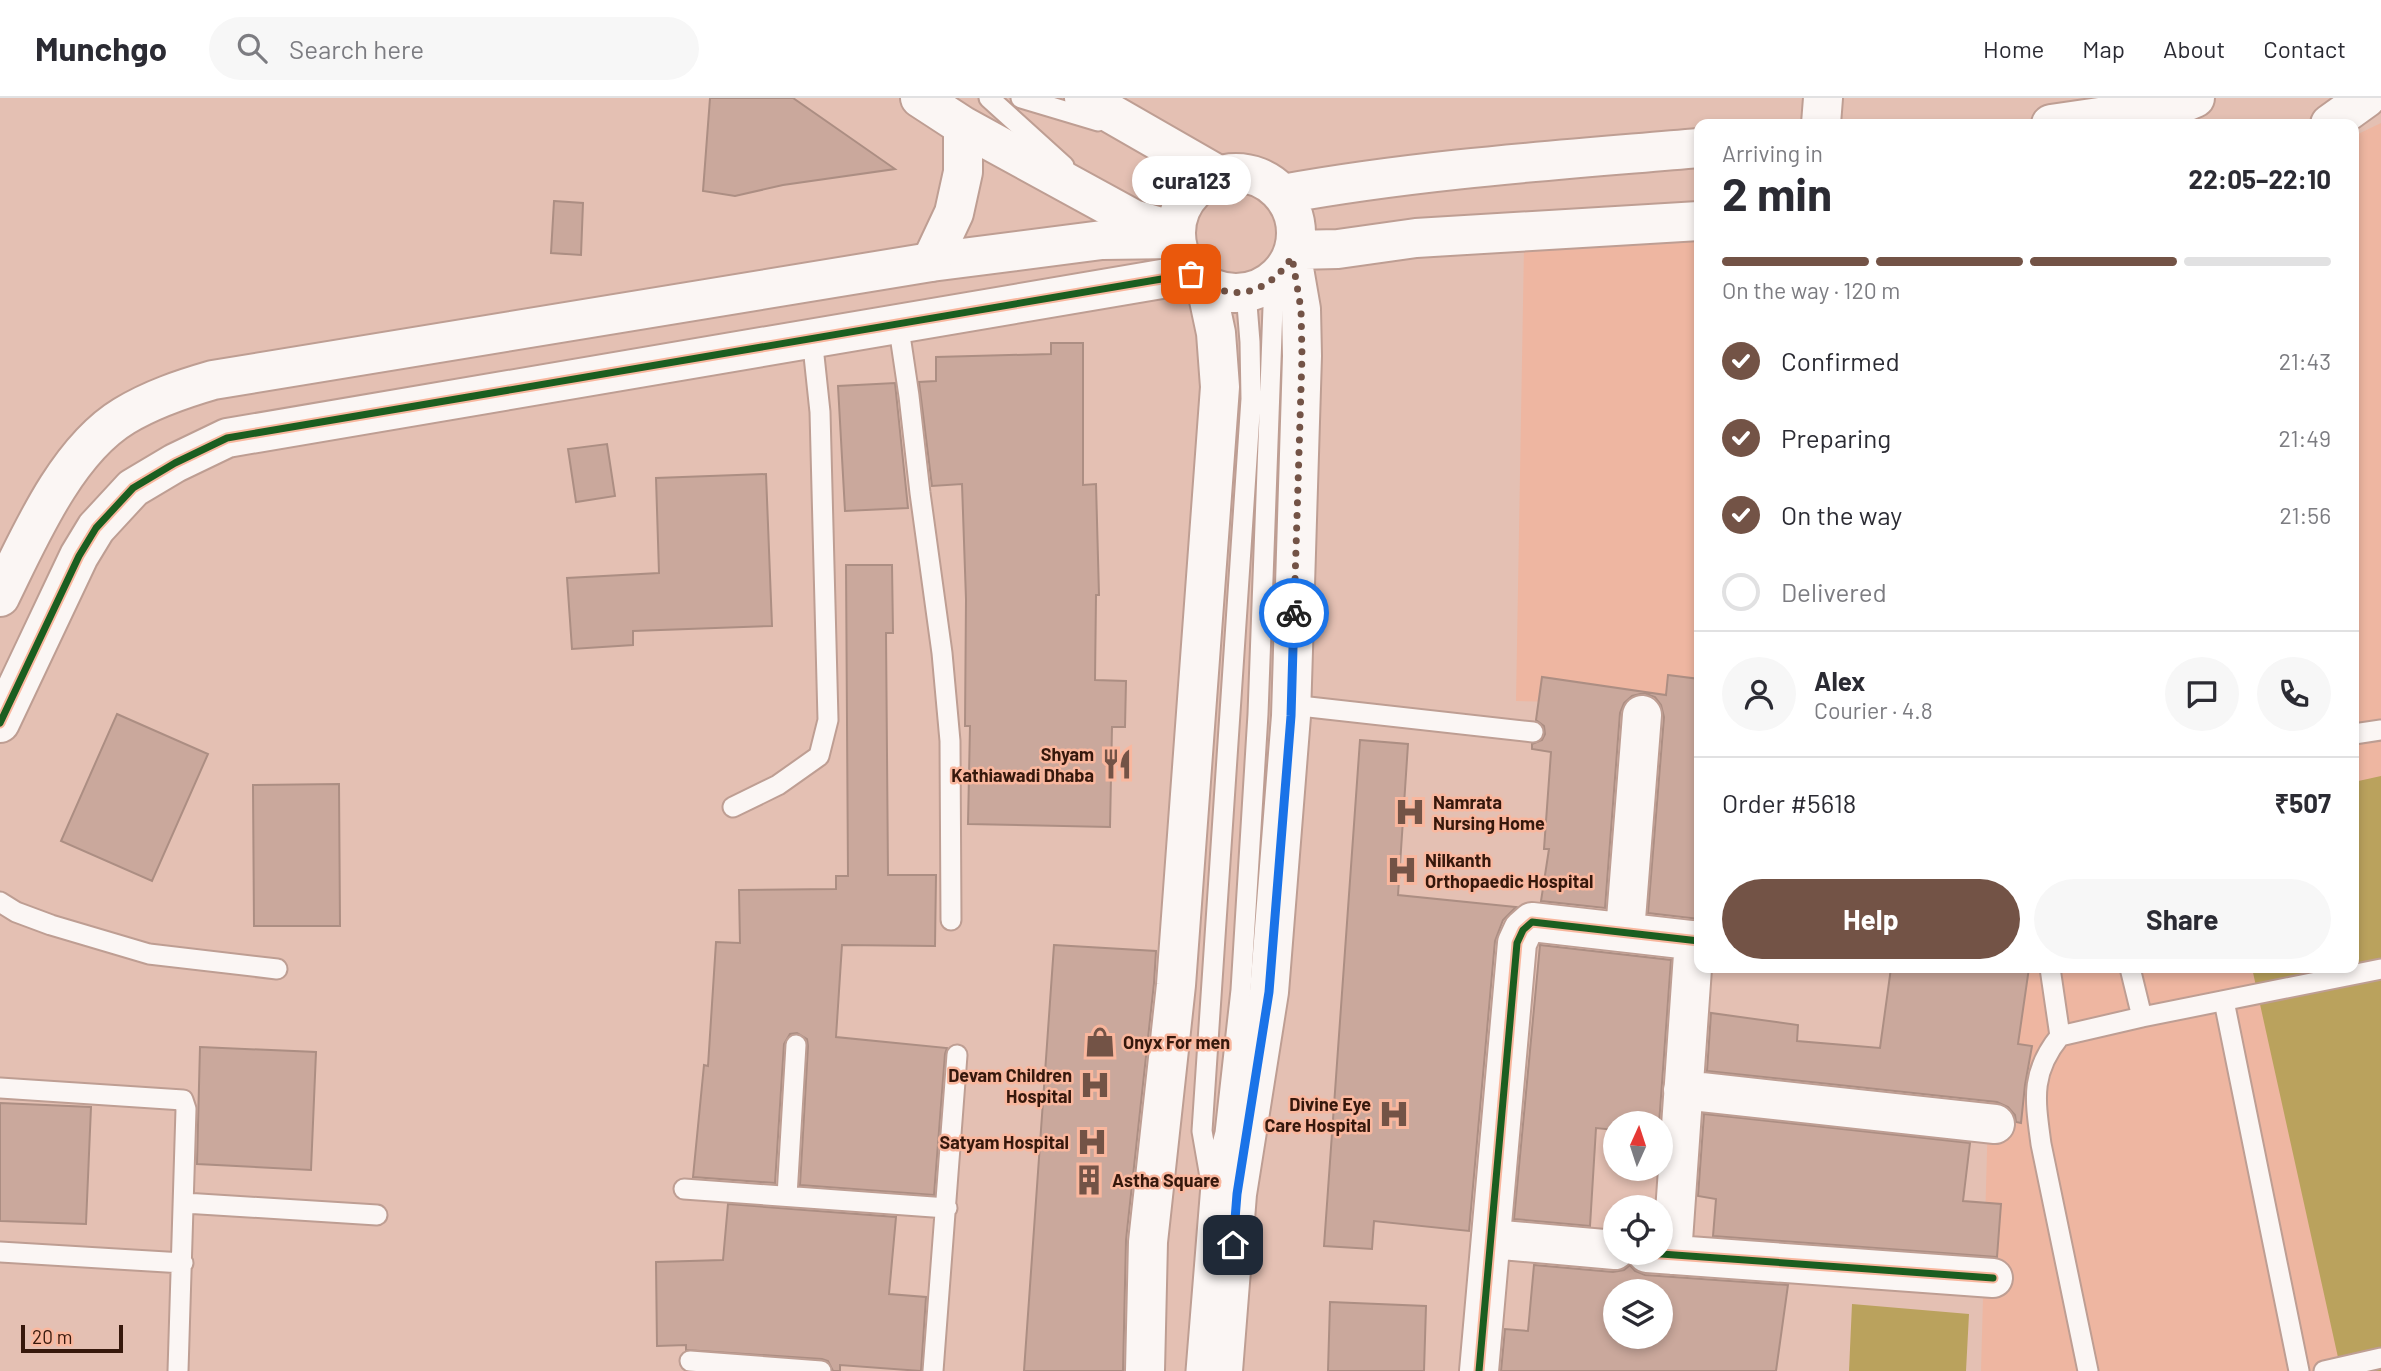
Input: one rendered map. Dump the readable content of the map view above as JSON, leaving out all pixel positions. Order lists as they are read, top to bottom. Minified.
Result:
{"places":{"other":["cura123"],"restaurant":["Shyam Kathiawadi Dhaba"],"hospital":["Namrata Nursing Home","Nilkanth Orthopaedic Hospital","Devam Children Hospital","Divine Eye Care Hospital","Satyam Hospital"],"shop":["Onyx For men"],"building":["Astha Square"]},"scale_bar":"20 m","north":"top","page":{"header":"Munchgo","search":"Search here","nav":["Home","Map","About","Contact"],"heading":["2 min","Arriving in","22:05–22:10"],"panel":["Alex","Courier · 4.8","Order #5618","₹507"],"bubble":"cura123","bar":"On the way · 120 m","list":[["Confirmed","21:43"],["Preparing","21:49"],["On the way","21:56"],"Delivered"],"buttons":["Help","Share"],"scale":"20 m"}}
